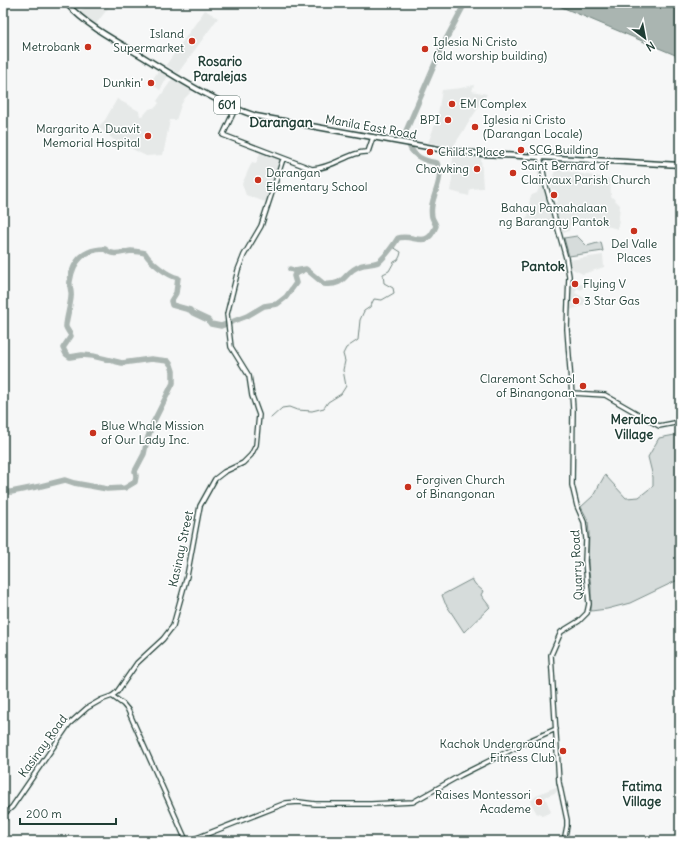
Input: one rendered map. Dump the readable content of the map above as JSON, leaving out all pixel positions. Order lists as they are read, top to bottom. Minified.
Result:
{"streets":{"main road":["601","Manila East Road"],"street":["Kasinay Street","Quarry Road","Kasinay Road"]},"crossings":[["Manila East Road","Quarry Road"],["Kasinay Street","Kasinay Road"]],"districts":["Rosario Paralejas","Darangan","Pantok","Meralco Village","Fatima Village"],"places":["Island Supermarket","Metrobank","Iglesia Ni Cristo (old worship building)","Dunkin'","EM Complex","BPI","Iglesia ni Cristo (Darangan Locale)","Margarito A. Duavit Memorial Hospital","SCG Building","Child's Place","Chowking","Saint Bernard of Clairvaux Parish Church","Darangan Elementary School","Bahay Pamahalaan ng Barangay Pantok","Del Valle Places","Flying V","3 Star Gas","Claremont School of Binangonan","Blue Whale Mission of Our Lady Inc.","Forgiven Church of Binangonan","Kachok Underground Fitness Club","Raises Montessori Academe"],"scale_bar":"200 m","north":"bottom right"}
